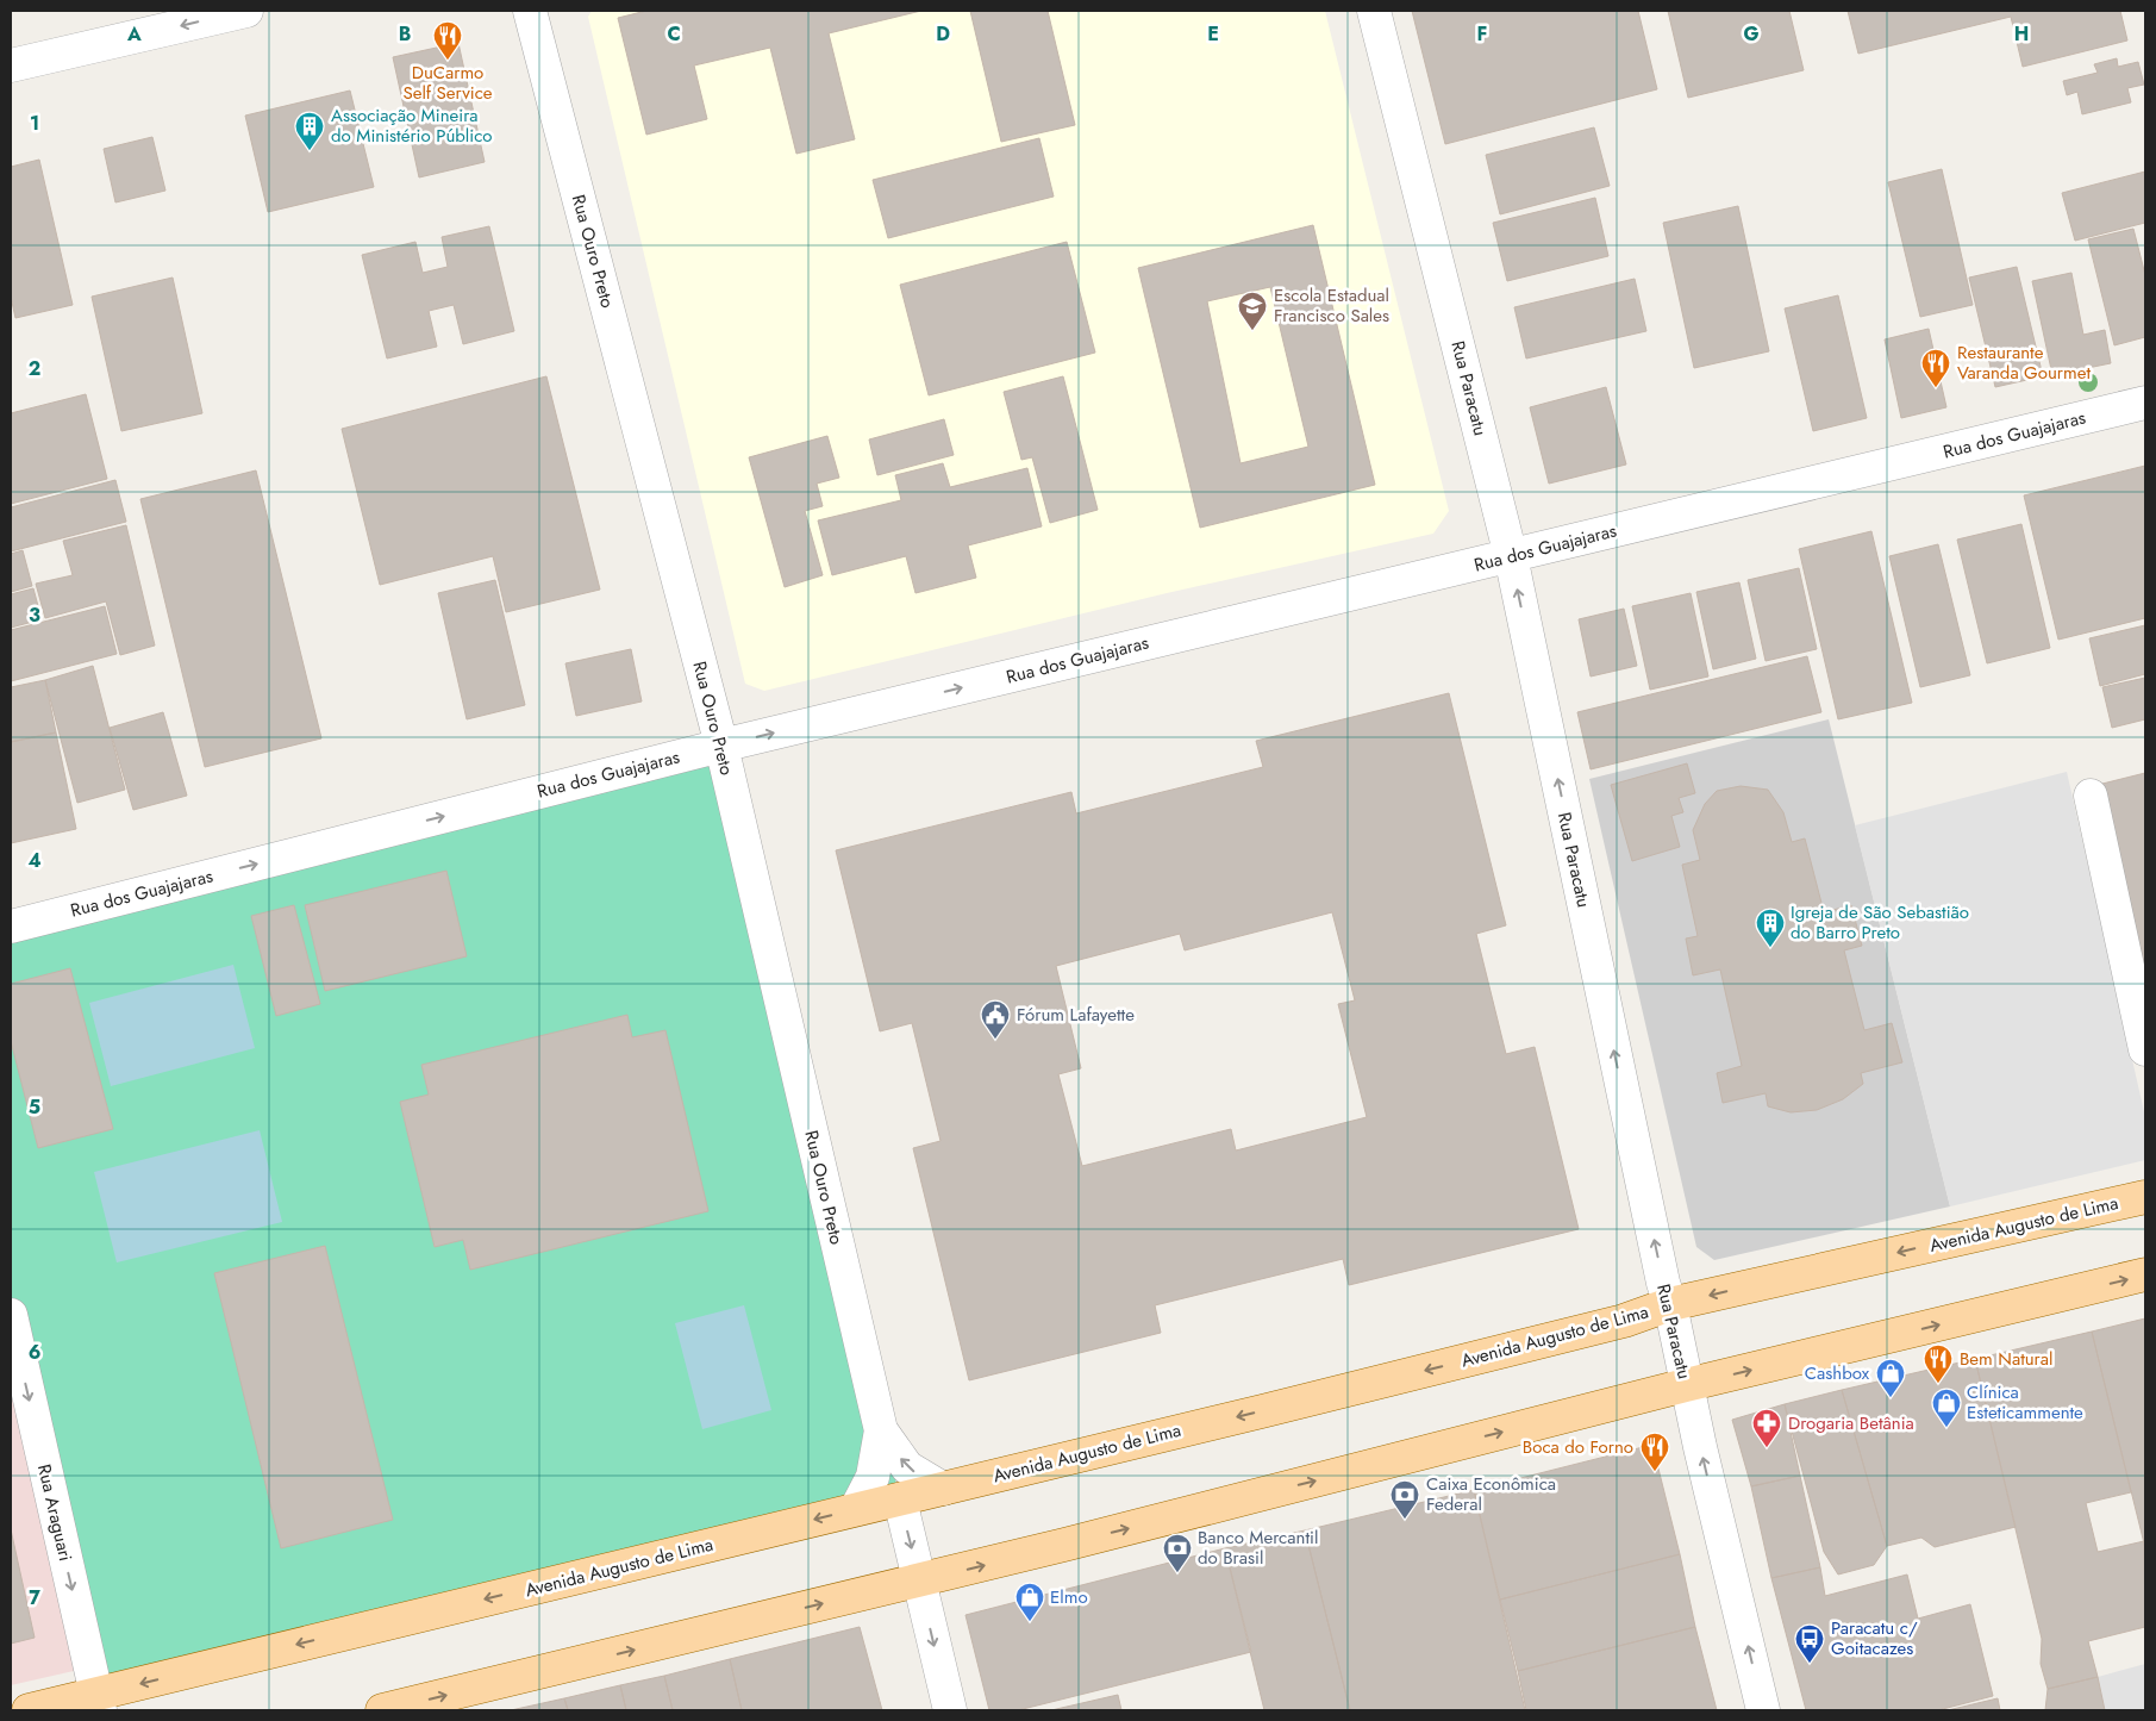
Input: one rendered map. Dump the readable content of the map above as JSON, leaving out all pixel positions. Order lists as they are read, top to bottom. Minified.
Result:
{"streets":{"main road":["Avenida Augusto de Lima"],"street":["Rua Ouro Preto","Rua Paracatu","Rua dos Guajajaras","Rua Araguari"]},"crossings":[["Rua Ouro Preto","Rua dos Guajajaras"],["Rua Ouro Preto","Avenida Augusto de Lima"],["Rua Paracatu","Rua dos Guajajaras"],["Rua Paracatu","Avenida Augusto de Lima"],["Avenida Augusto de Lima","Rua Araguari"]],"one_way":["Rua Paracatu","Rua dos Guajajaras","Rua Araguari"],"places":{"restaurant":["DuCarmo Self Service","Restaurante Varanda Gourmet","Bem Natural","Boca do Forno"],"building":["Associação Mineira do Ministério Público","Igreja de São Sebastião do Barro Preto"],"school or university":["Escola Estadual Francisco Sales"],"public building":["Fórum Lafayette"],"shop":["Cashbox","Clínica Esteticammente","Elmo"],"pharmacy":["Drogaria Betânia"],"bank":["Caixa Econômica Federal","Banco Mercantil do Brasil"],"bus stop":["Paracatu c/ Goitacazes"]},"grid":{"columns":["A","B","C","D","E","F","G","H"],"rows":["1","2","3","4","5","6","7"]}}
